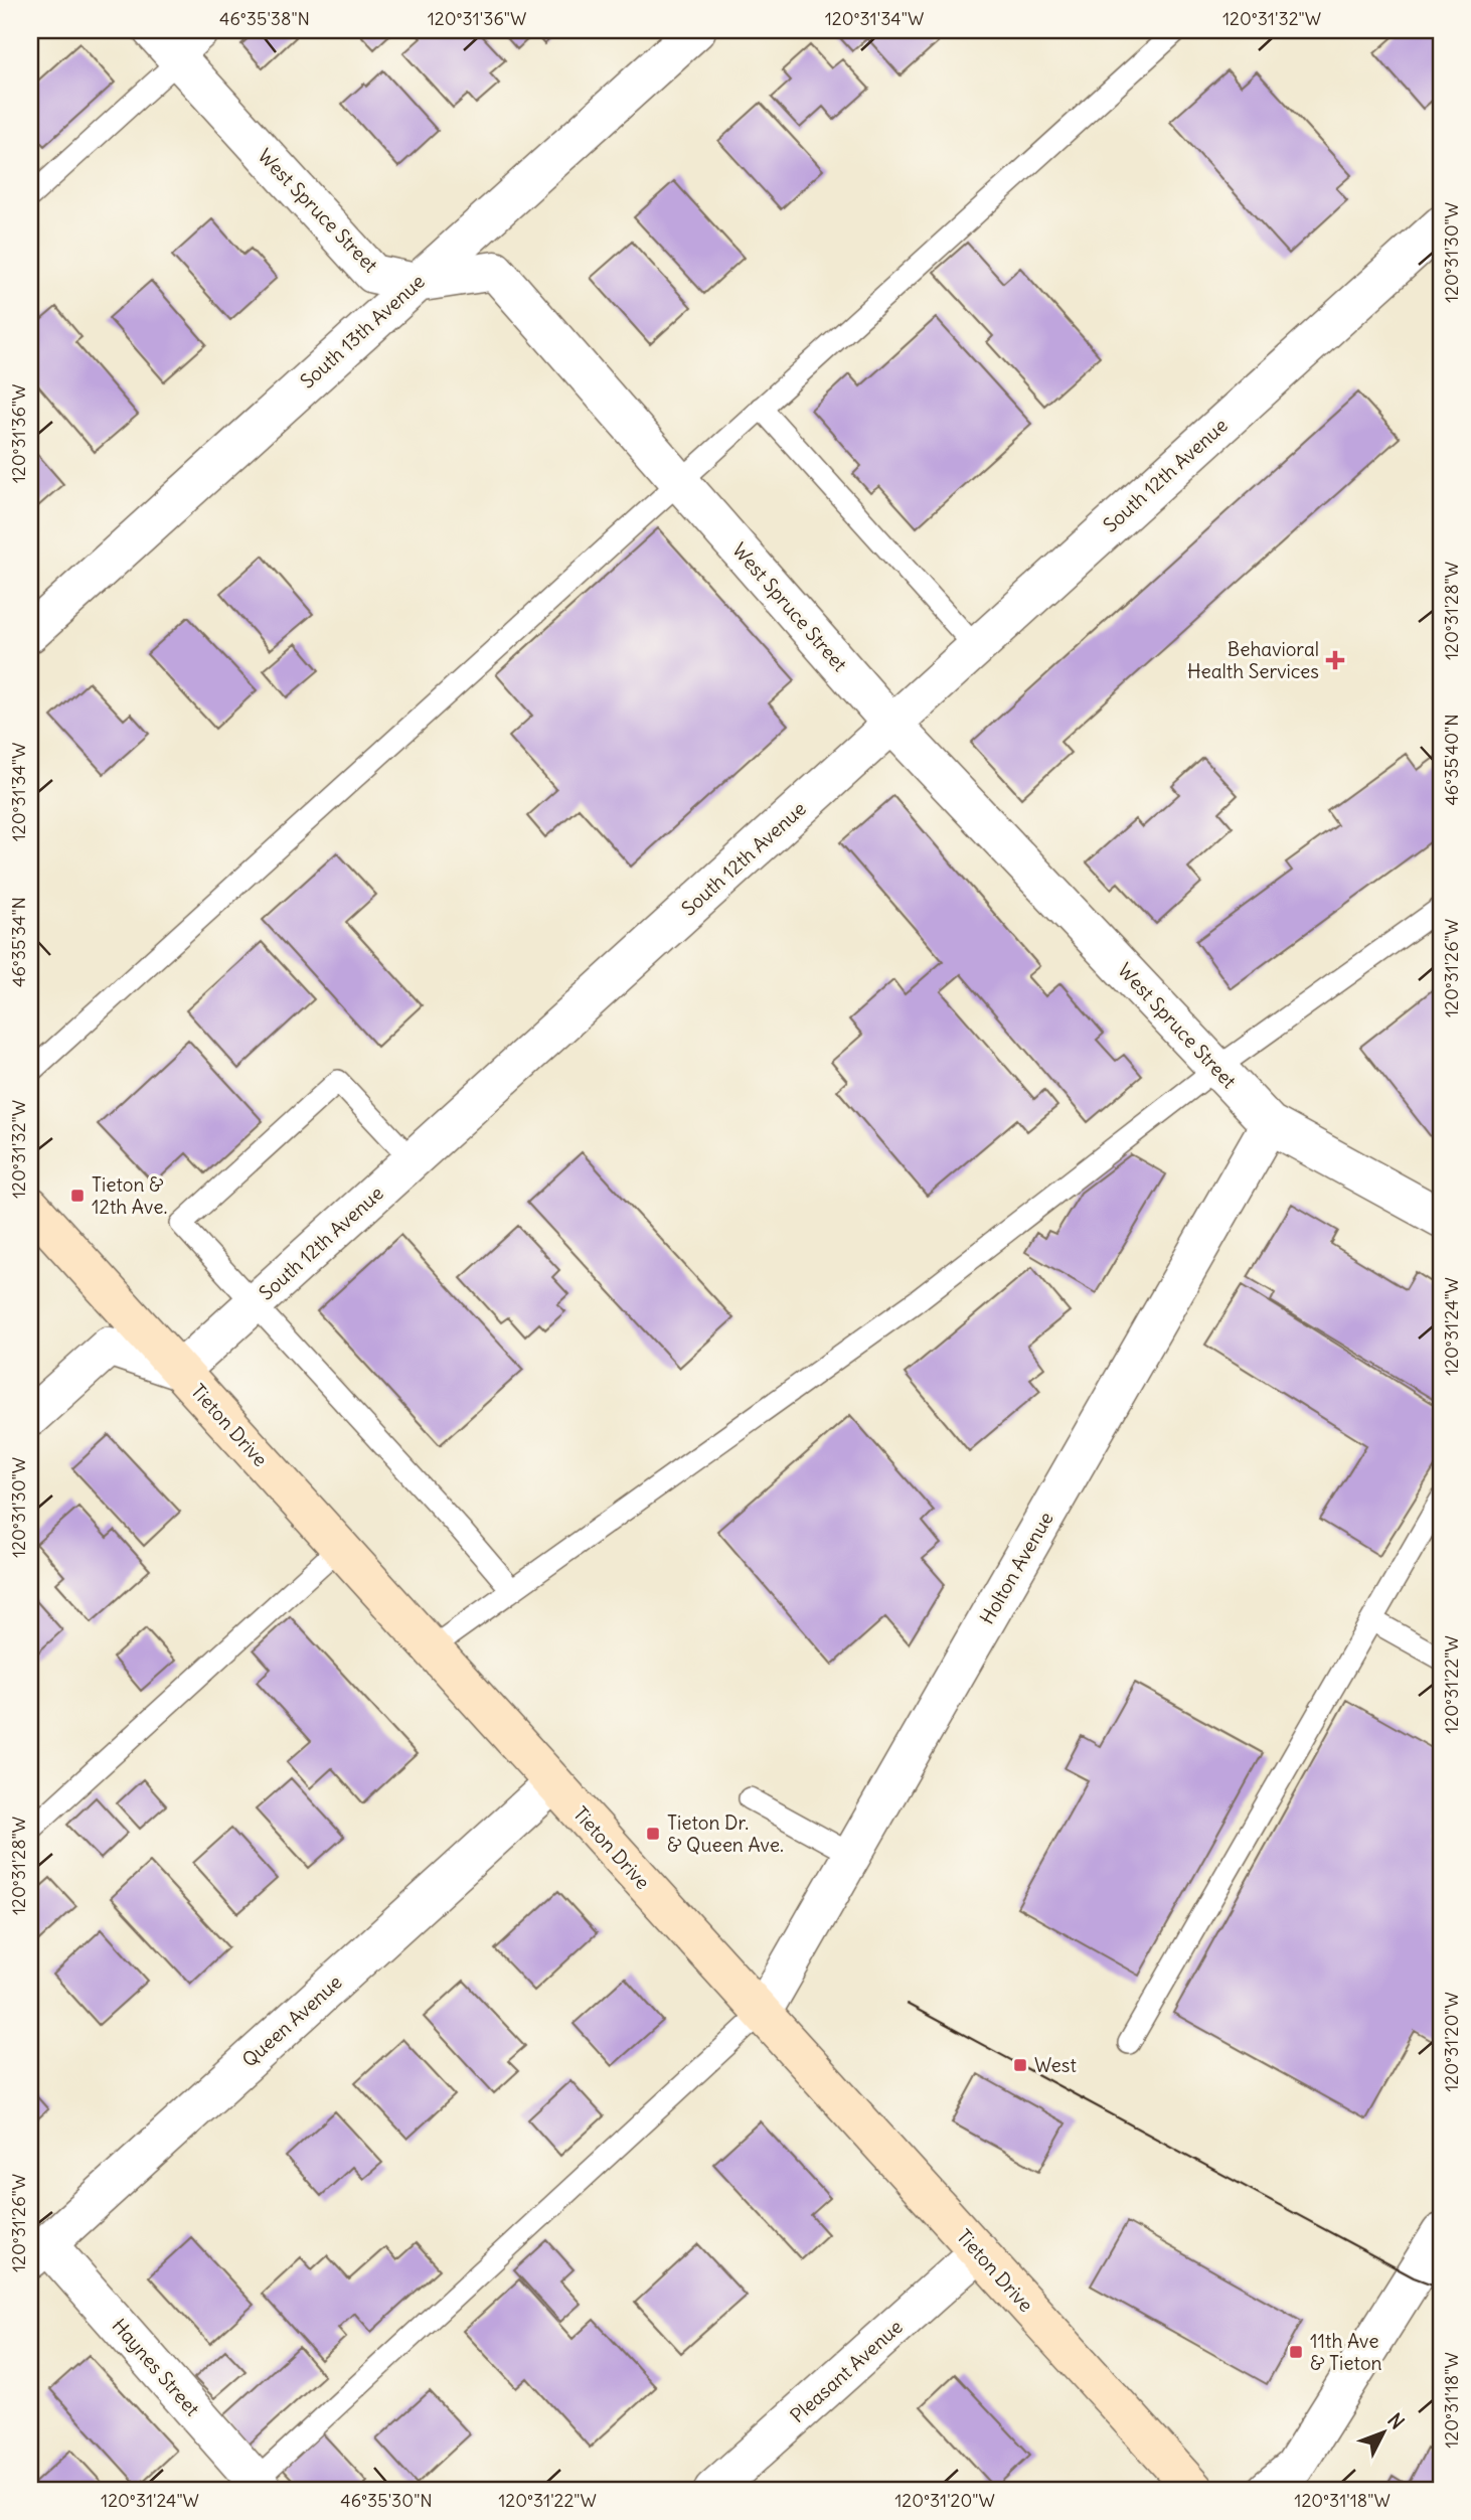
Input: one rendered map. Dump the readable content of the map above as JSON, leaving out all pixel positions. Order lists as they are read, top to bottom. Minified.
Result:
{"streets":{"main road":["Tieton Drive"],"street":["West Spruce Street","South 13th Avenue","South 12th Avenue","Holton Avenue","Queen Avenue","Haynes Street","Pleasant Avenue"]},"crossings":[["West Spruce Street","South 13th Avenue"],["West Spruce Street","South 12th Avenue"],["West Spruce Street","Holton Avenue"],["South 12th Avenue","Tieton Drive"],["Tieton Drive","Holton Avenue"],["Tieton Drive","Queen Avenue"],["Tieton Drive","Pleasant Avenue"],["Queen Avenue","Haynes Street"]],"places":{"health":["Behavioral Health Services"],"transit":["Tieton & 12th Ave.","Tieton Dr. & Queen Ave.","West","11th Ave & Tieton"]},"north":"top right","coordinates":["46°35'38\"N","120°31'36\"W","120°31'34\"W","120°31'32\"W","120°31'30\"W","120°31'28\"W","46°35'40\"N","46°35'34\"N","120°31'26\"W","120°31'24\"W","120°31'22\"W","120°31'20\"W","120°31'18\"W","46°35'30\"N"]}
